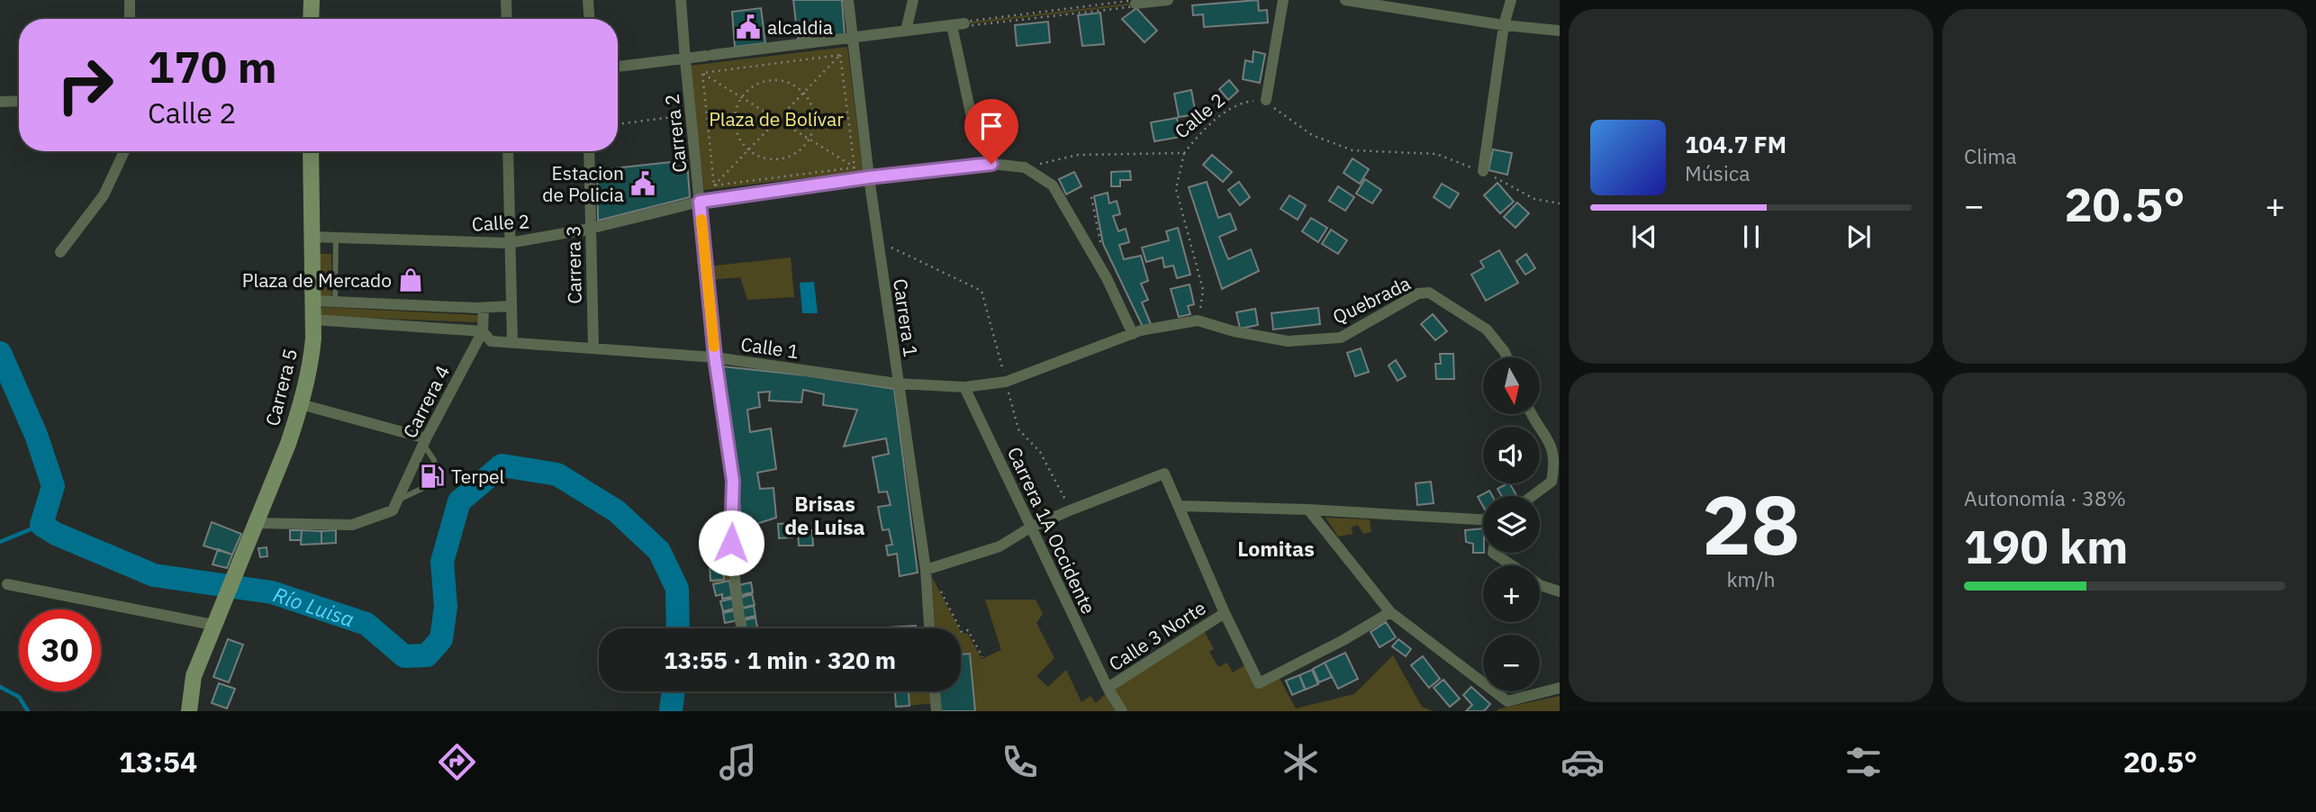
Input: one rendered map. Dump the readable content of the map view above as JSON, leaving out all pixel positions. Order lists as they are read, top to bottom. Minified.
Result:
{"streets":{"main road":["Carrera 5"],"street":["Calle 2","Carrera 2","Carrera 3","Quebrada","Carrera 1","Calle 1","Carrera 4","Carrera 1A Occidente","Calle 3 Norte"]},"crossings":[["Calle 2","Carrera 2"],["Calle 2","Carrera 3"],["Calle 2","Quebrada"],["Calle 2","Carrera 1"],["Calle 2","Calle 1"],["Calle 2","Carrera 5"],["Carrera 2","Calle 1"],["Carrera 3","Calle 1"],["Quebrada","Calle 1"],["Carrera 1","Calle 1"],["Calle 1","Carrera 5"],["Calle 1","Carrera 4"],["Calle 1","Carrera 1A Occidente"],["Carrera 1A Occidente","Calle 3 Norte"]],"districts":["Brisas de Luisa","Lomitas"],"water":["Río Luisa"],"parks":["Plaza de Bolívar"],"places":{"public building":["alcaldia","Estacion de Policia"],"shop":["Plaza de Mercado"],"fuel station":["Terpel"]},"north":"bottom","page":{"tile":["Clima",["28","km/h"],["Autonomía · 38%","190 km"]],"turn":["170 m","Calle 2"],"song":["104.7 FM","Música"],"heat":["−","20.5°","+"],"map_buttons":["+","−"],"limit":"30","trip":"13:55 · 1 min · 320 m","tabs":["13:54","20.5°"]}}
